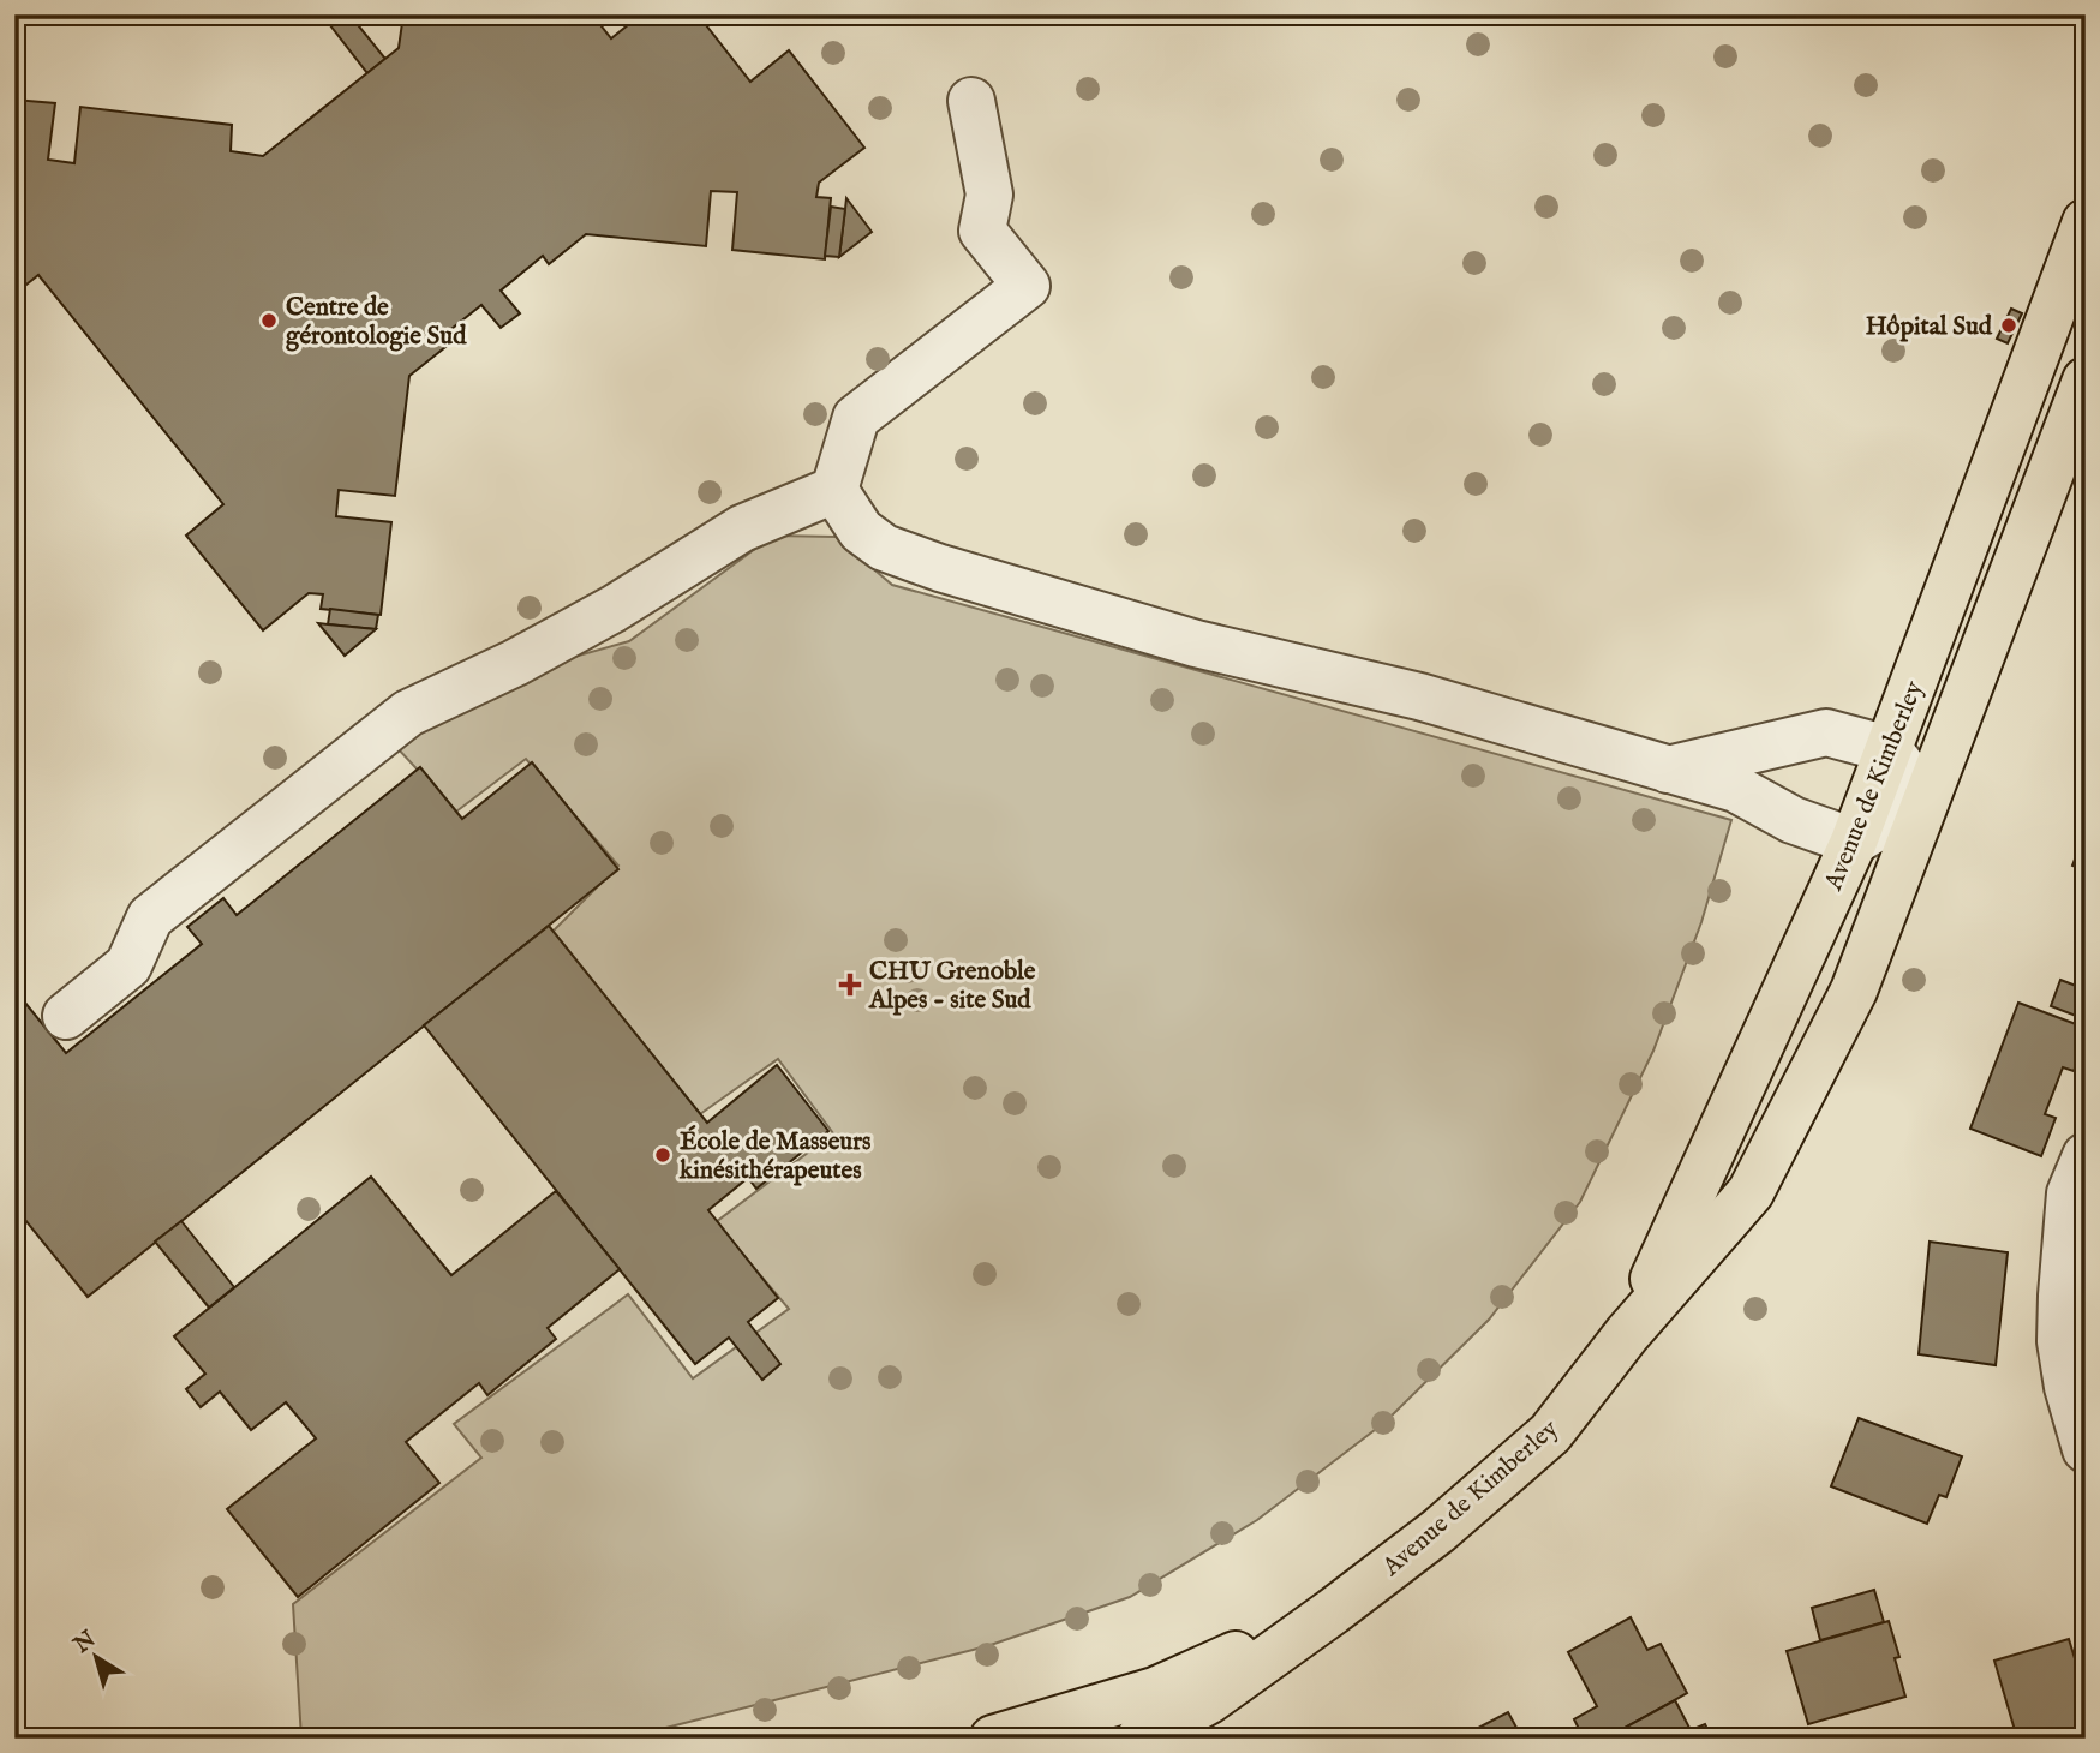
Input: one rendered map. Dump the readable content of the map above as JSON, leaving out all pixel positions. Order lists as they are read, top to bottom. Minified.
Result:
{"streets":{"main road":["Avenue de Kimberley"]},"places":{"other":["Centre de gérontologie Sud","Hôpital Sud","École de Masseurs kinésithérapeutes"],"health":["CHU Grenoble Alpes - site Sud"]},"north":"top left"}
